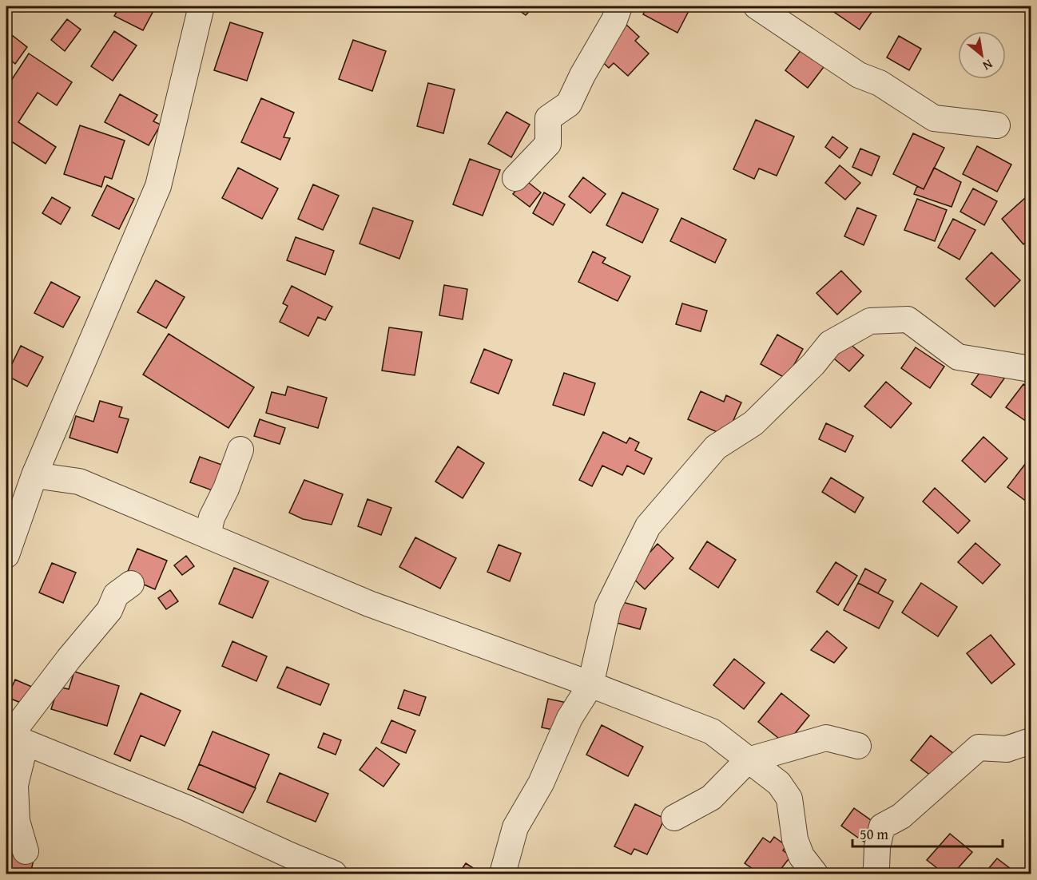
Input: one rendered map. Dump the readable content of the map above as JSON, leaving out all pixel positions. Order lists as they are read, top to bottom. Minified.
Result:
{"scale_bar":"50 m","north":"bottom right"}
